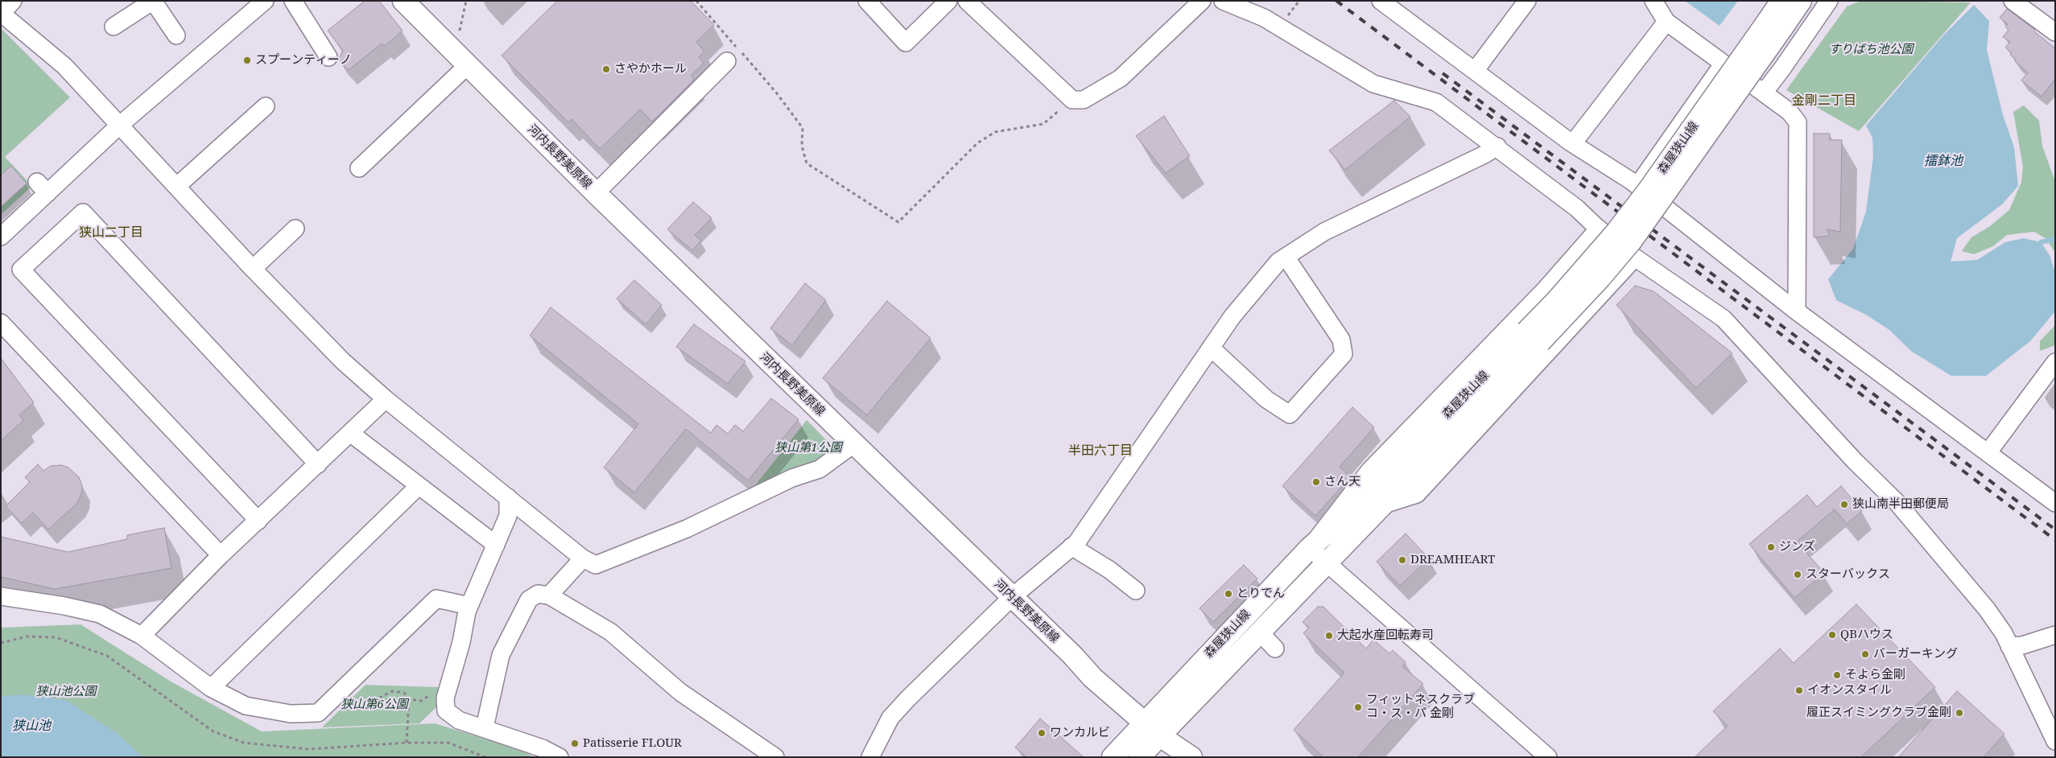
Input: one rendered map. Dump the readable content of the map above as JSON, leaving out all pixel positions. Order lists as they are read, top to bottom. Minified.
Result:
{"streets":{"main road":["森屋狭山線","河内長野美原線"]},"crossings":[["森屋狭山線","河内長野美原線"]],"districts":["金剛二丁目","狭山二丁目","半田六丁目"],"water":["擂鉢池","狭山池"],"parks":["すりばち池公園","狭山第1公園","狭山池公園","狭山第6公園"],"places":["スプーンティーノ","さやかホール","さん天","狭山南半田郵便局","ジンズ","DREAMHEART","スターバックス","とりでん","QBハウス","大起水産回転寿司","バーガーキング","そよら金剛","イオンスタイル","フィットネスクラブ コ・ス・パ 金剛","履正スイミングクラブ金剛","ワンカルビ","Patisserie FLOUR"]}
